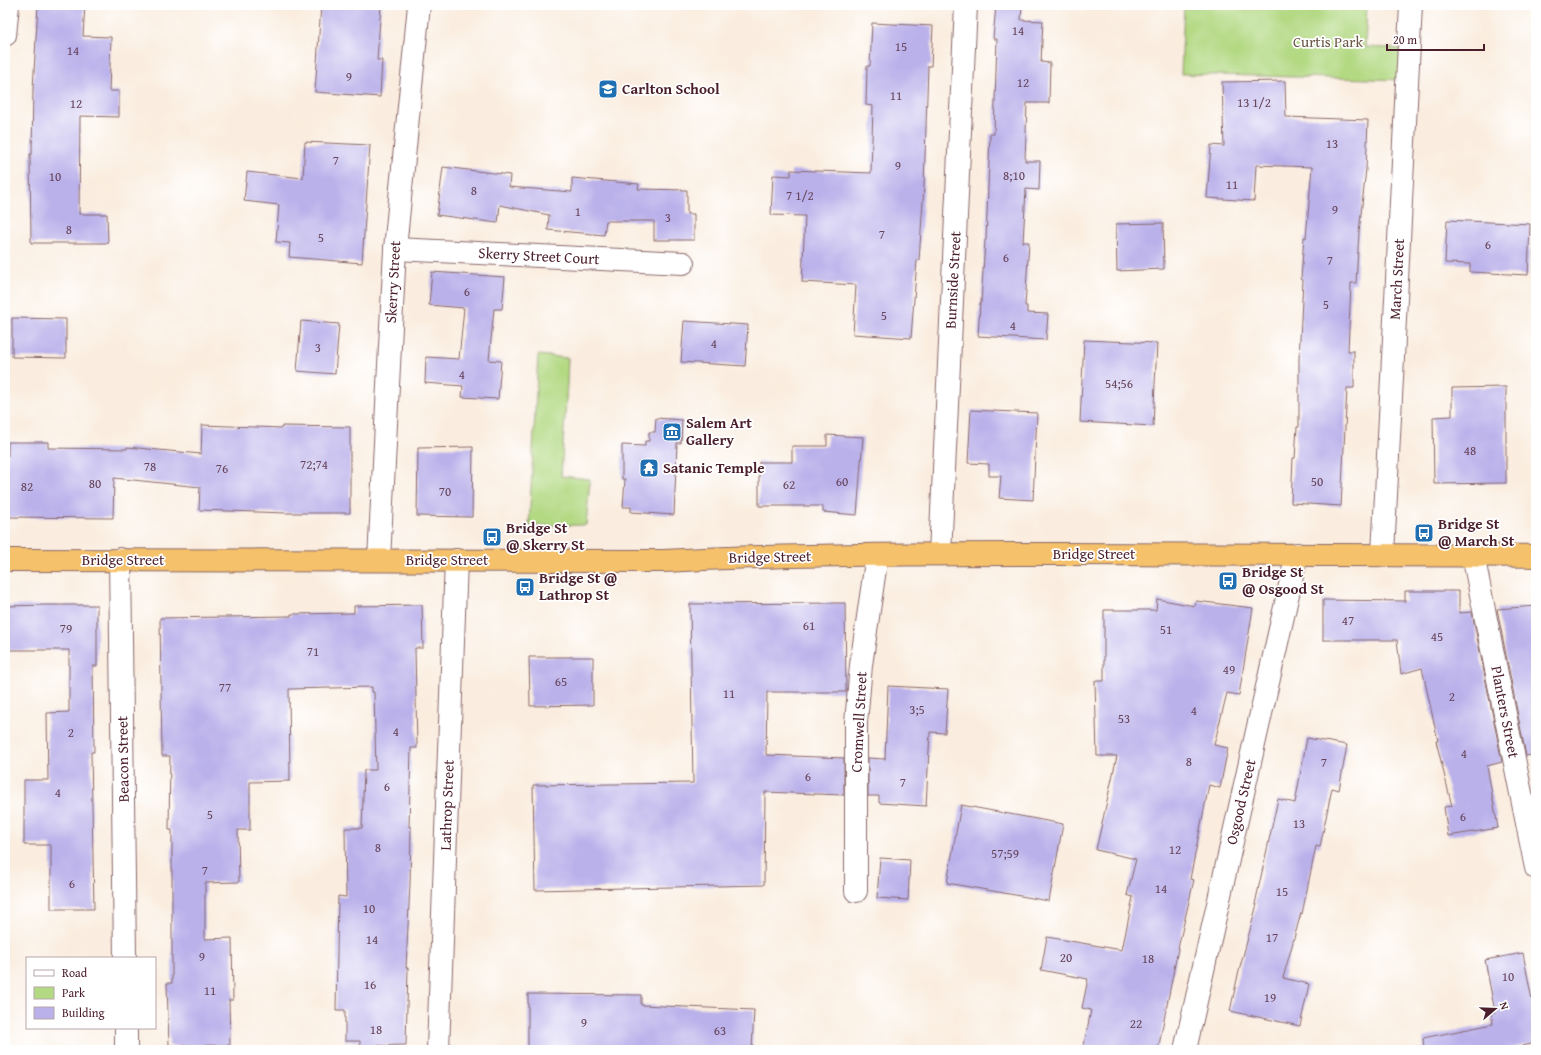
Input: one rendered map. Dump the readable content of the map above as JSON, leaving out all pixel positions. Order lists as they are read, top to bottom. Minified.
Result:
{"streets":{"highway":["Bridge Street"],"street":["Skerry Street Court","March Street","Burnside Street","Skerry Street","Planters Street","Cromwell Street","Beacon Street","Osgood Street","Lathrop Street"]},"crossings":[["Skerry Street Court","Skerry Street"],["March Street","Bridge Street"],["Burnside Street","Bridge Street"],["Skerry Street","Bridge Street"],["Bridge Street","Planters Street"],["Bridge Street","Cromwell Street"],["Bridge Street","Beacon Street"],["Bridge Street","Osgood Street"],["Bridge Street","Lathrop Street"]],"parks":["Curtis Park"],"places":{"school or university":["Carlton School"],"museum":["Salem Art Gallery"],"temple":["Satanic Temple"],"bus stop":["Bridge St @ March St","Bridge St @ Skerry St","Bridge St @ Osgood St","Bridge St @ Lathrop St"]},"house_numbers":["14","15","14","9","12","11","13 1/2","12","13","7","9","8;10","10","11","8","7 1/2","9","1","3","8","7","5","6","6","7","6","5","5","4","4","3","4","54;56","48","72;74","78","76","60","50","80","62","82","70","47","61","79","51","45","71","49","65","77","11","2","3;5","4","53","4","2","4","8","7","6","7","6","4","5","6","13","8","12","57;59","7","6","14","15","10","17","14","9","20","18","10","16","11","19","9","22","18","63"],"legend":["Road","Park","Building"],"scale_bar":"20 m","north":"right"}
